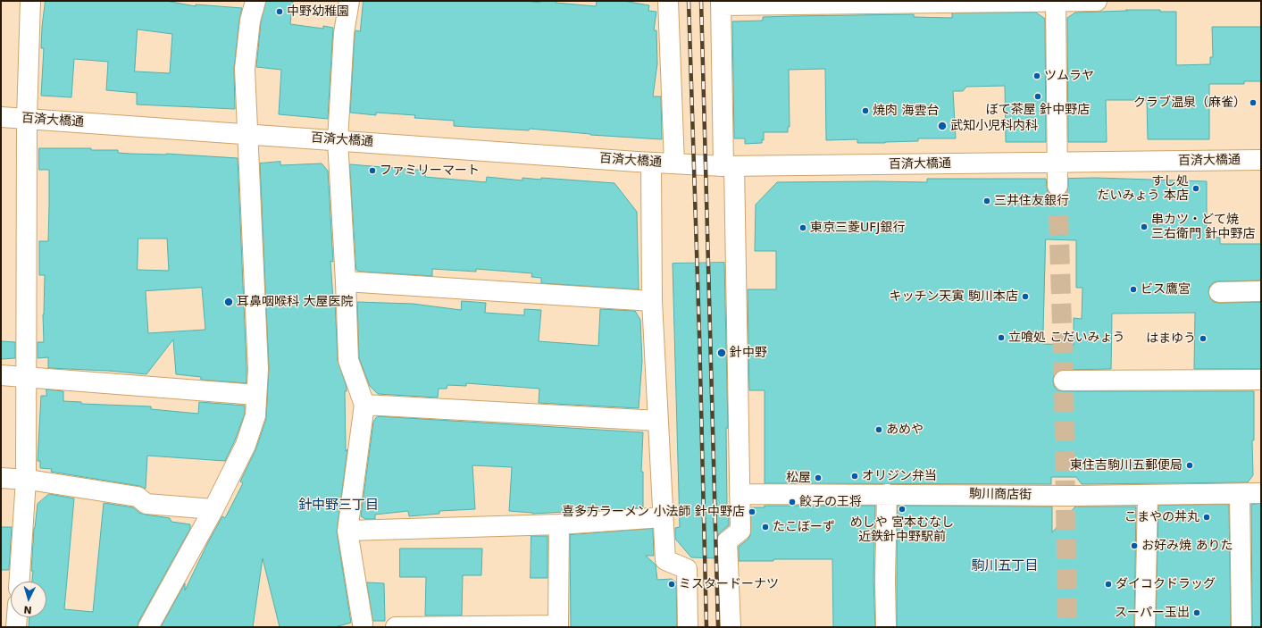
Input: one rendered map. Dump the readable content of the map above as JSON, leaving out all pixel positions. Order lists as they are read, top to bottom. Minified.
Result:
{"streets":{"street":["百済大橋通","駒川商店街"]},"districts":["針中野三丁目","駒川五丁目"],"places":["中野幼稚園","ツムラヤ","ぼて茶屋 針中野店","クラブ温泉（麻雀）","焼肉 海雲台","武知小児科内科","ファミリーマート","すし処 だいみょう 本店","三井住友銀行","串カツ・どて焼 三右衛門 針中野店","東京三菱UFJ銀行","ビス鷹宮","キッチン天寅 駒川本店","耳鼻咽喉科 大屋医院","立喰処 こだいみょう","はまゆう","針中野","あめや","東住吉駒川五郵便局","オリジン弁当","松屋","餃子の王将","めしや 宮本むなし 近鉄針中野駅前","喜多方ラーメン 小法師 針中野店","こまやの丼丸","たこぼーず","お好み焼 ありた","ミスタードーナツ","ダイコクドラッグ","スーパー玉出"],"north":"bottom"}
